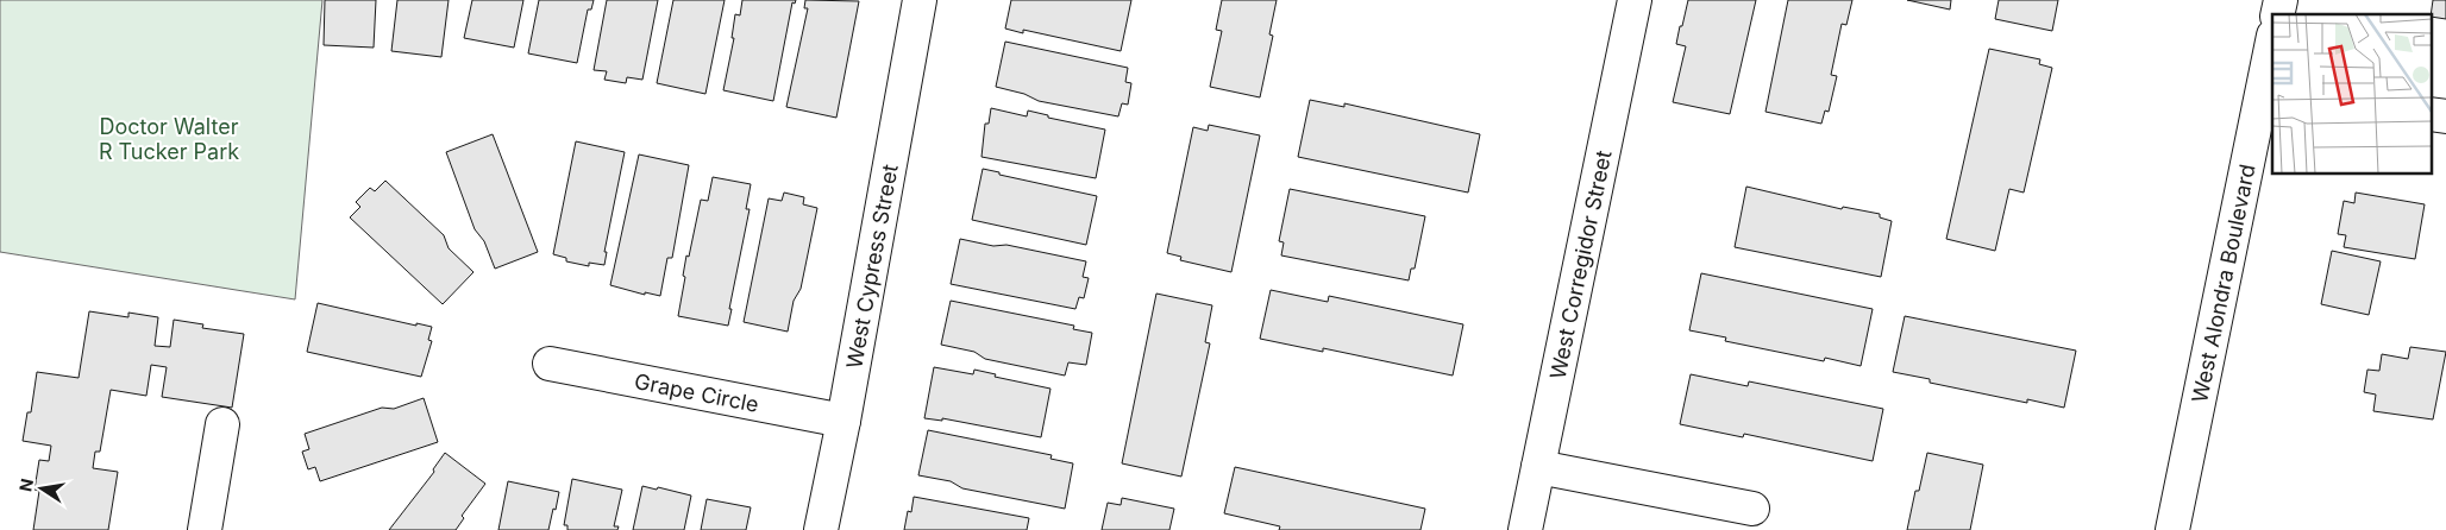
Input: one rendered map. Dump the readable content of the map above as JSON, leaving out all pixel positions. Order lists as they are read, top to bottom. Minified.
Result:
{"streets":{"street":["West Cypress Street","West Corregidor Street","West Alondra Boulevard","Grape Circle"]},"crossings":[["West Cypress Street","Grape Circle"]],"parks":["Doctor Walter R Tucker Park"],"north":"left"}
